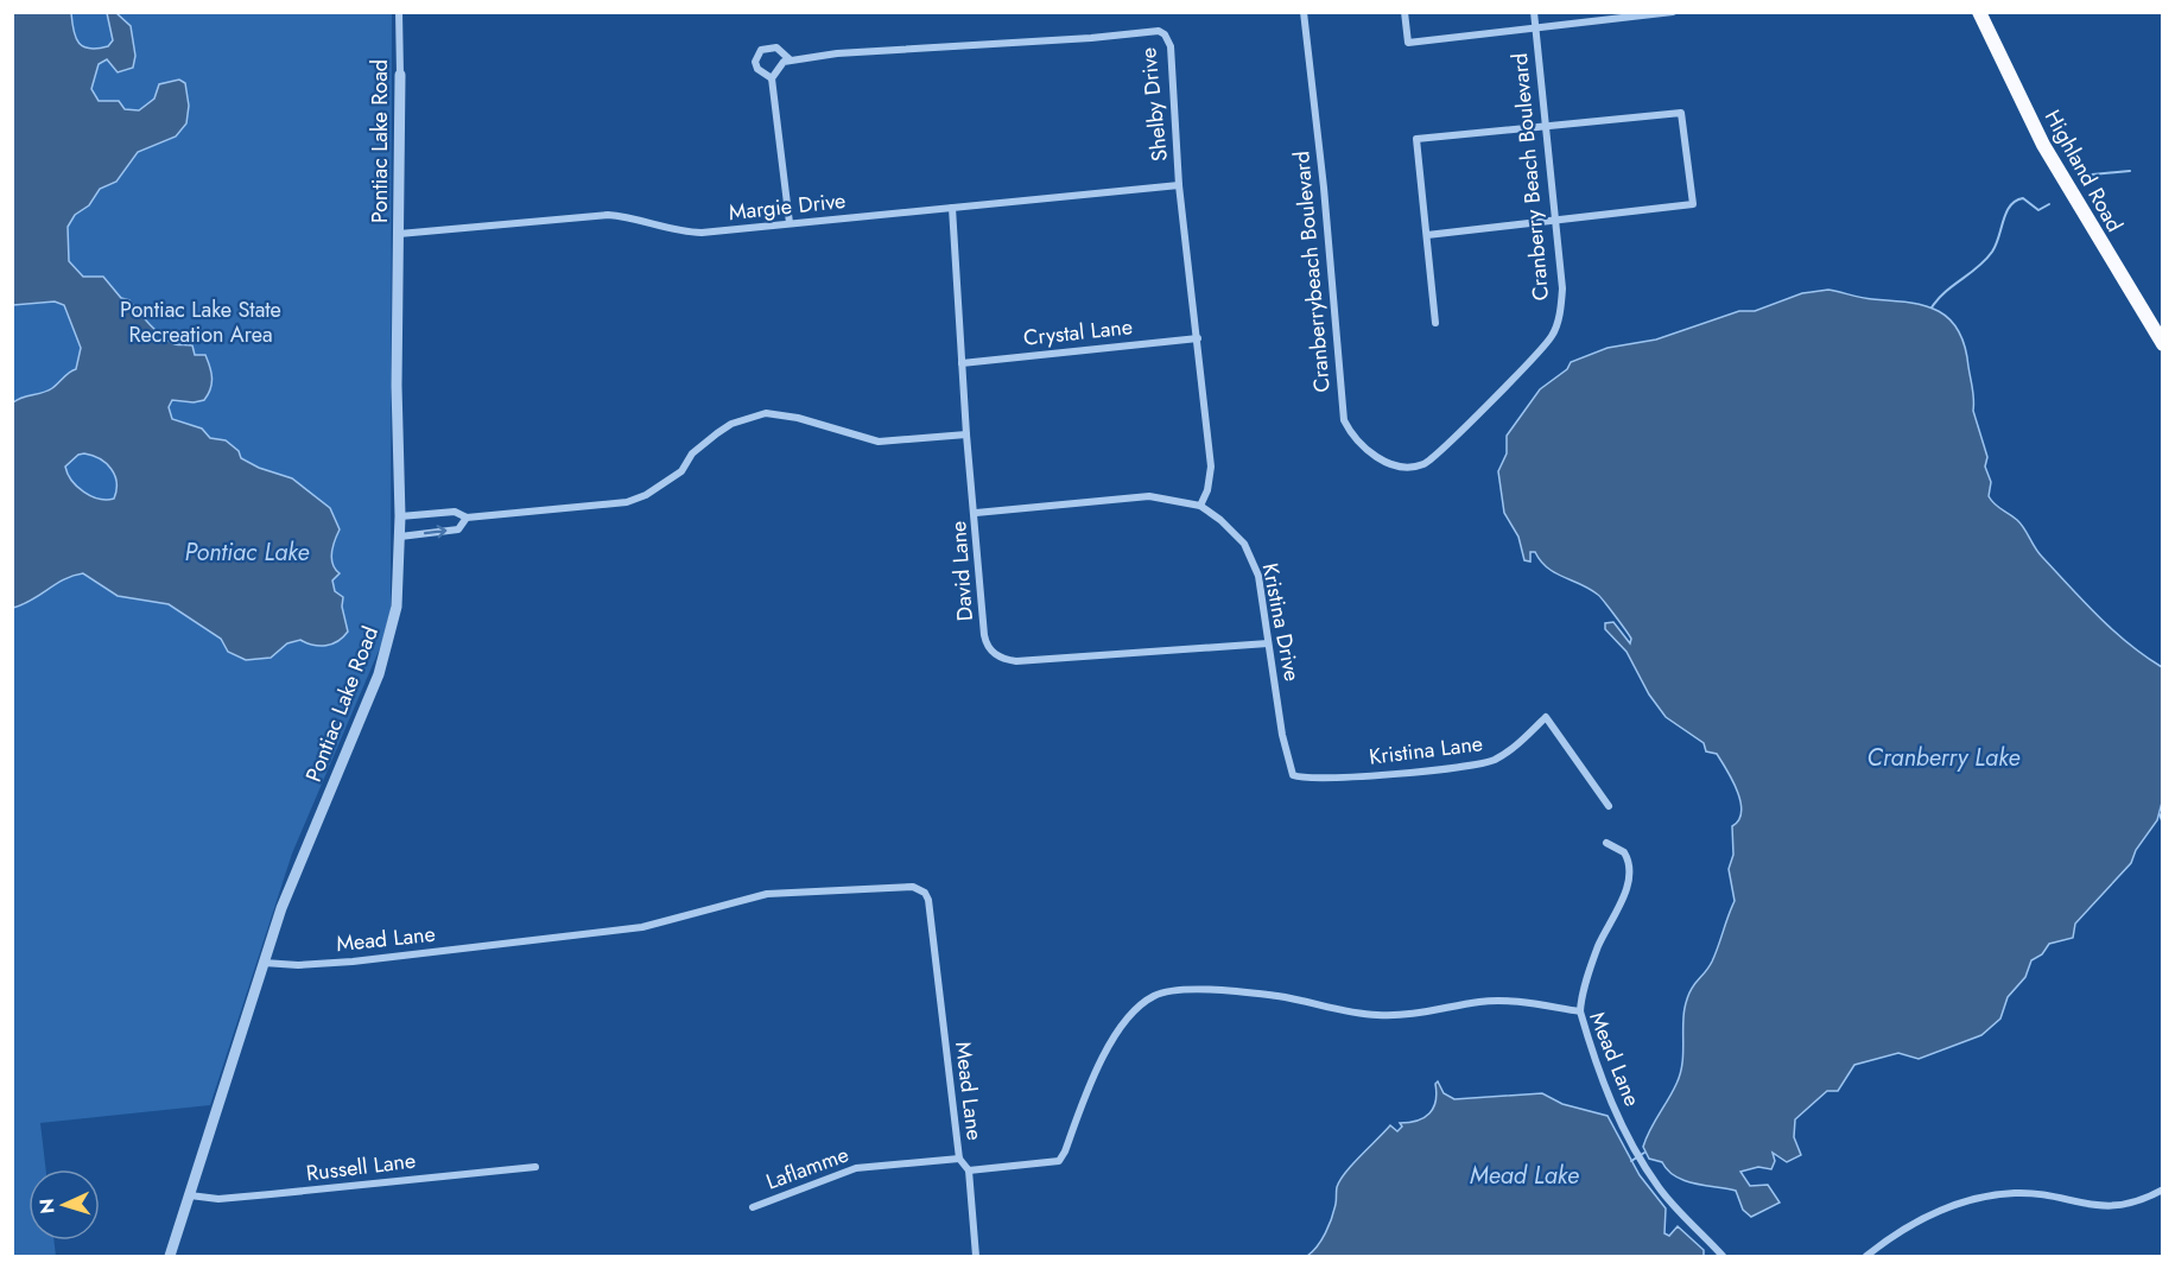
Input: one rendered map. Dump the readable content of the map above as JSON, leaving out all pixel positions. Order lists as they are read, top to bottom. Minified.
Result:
{"streets":{"highway":["Highland Road"],"street":["Shelby Drive","Pontiac Lake Road","Cranberry Beach Boulevard","Margie Drive","Cranberrybeach Boulevard","Crystal Lane","David Lane","Kristina Drive","Kristina Lane","Mead Lane","Russell Lane","Laflamme"]},"crossings":[["Shelby Drive","Margie Drive"],["Shelby Drive","Crystal Lane"],["Shelby Drive","Kristina Drive"],["Pontiac Lake Road","Margie Drive"],["Pontiac Lake Road","Mead Lane"],["Pontiac Lake Road","Russell Lane"],["Cranberry Beach Boulevard","Cranberrybeach Boulevard"],["Margie Drive","David Lane"],["Crystal Lane","David Lane"],["David Lane","Kristina Drive"],["Kristina Drive","Kristina Lane"],["Mead Lane","Laflamme"]],"water":["Pontiac Lake","Cranberry Lake","Mead Lake"],"parks":["Pontiac Lake State Recreation Area"],"north":"left"}
